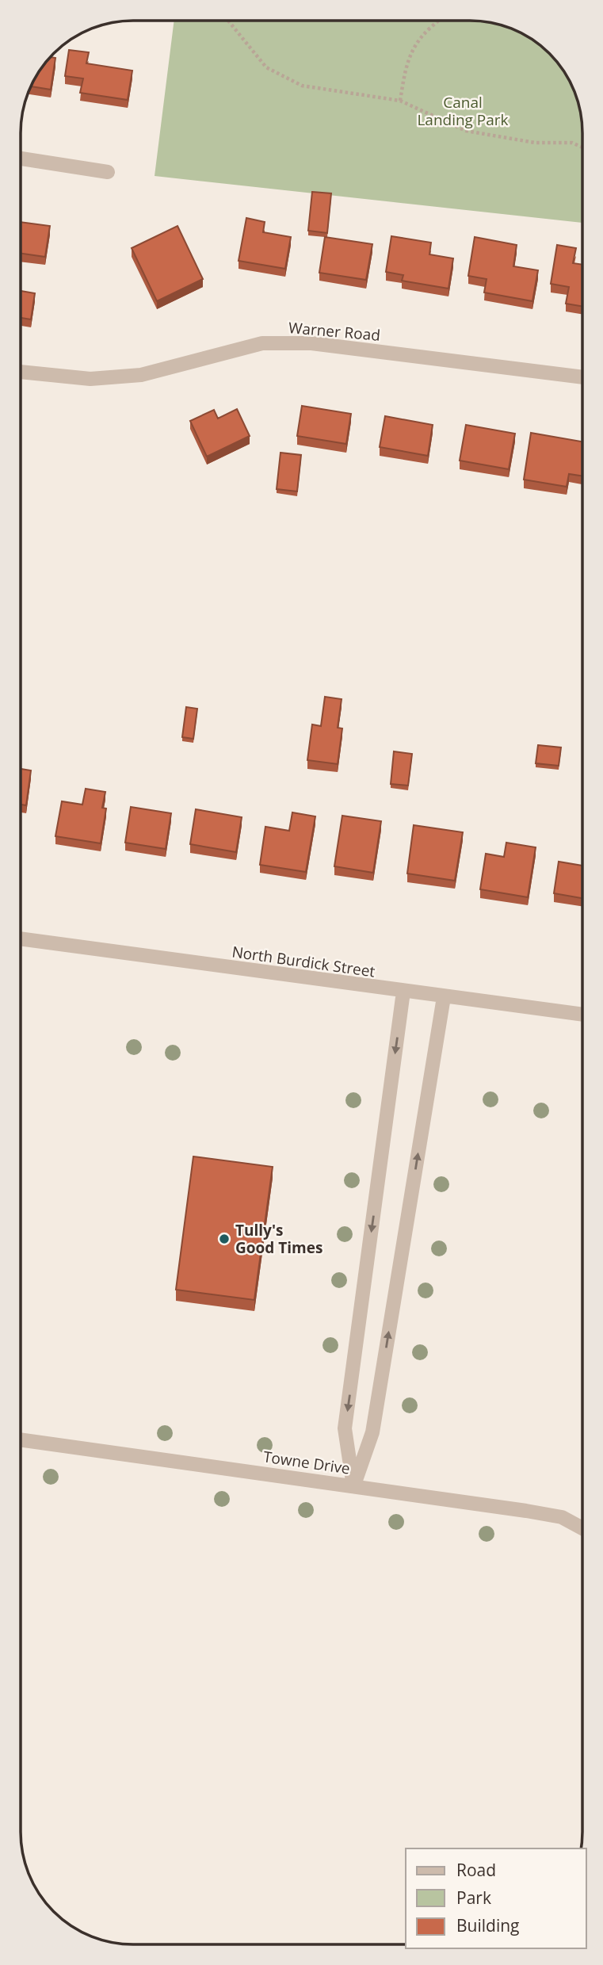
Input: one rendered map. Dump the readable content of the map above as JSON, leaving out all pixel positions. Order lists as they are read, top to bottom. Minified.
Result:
{"streets":{"street":["Warner Road","North Burdick Street","Towne Drive"]},"parks":["Canal Landing Park"],"places":["Tully's Good Times"],"legend":["Road","Park","Building"]}
